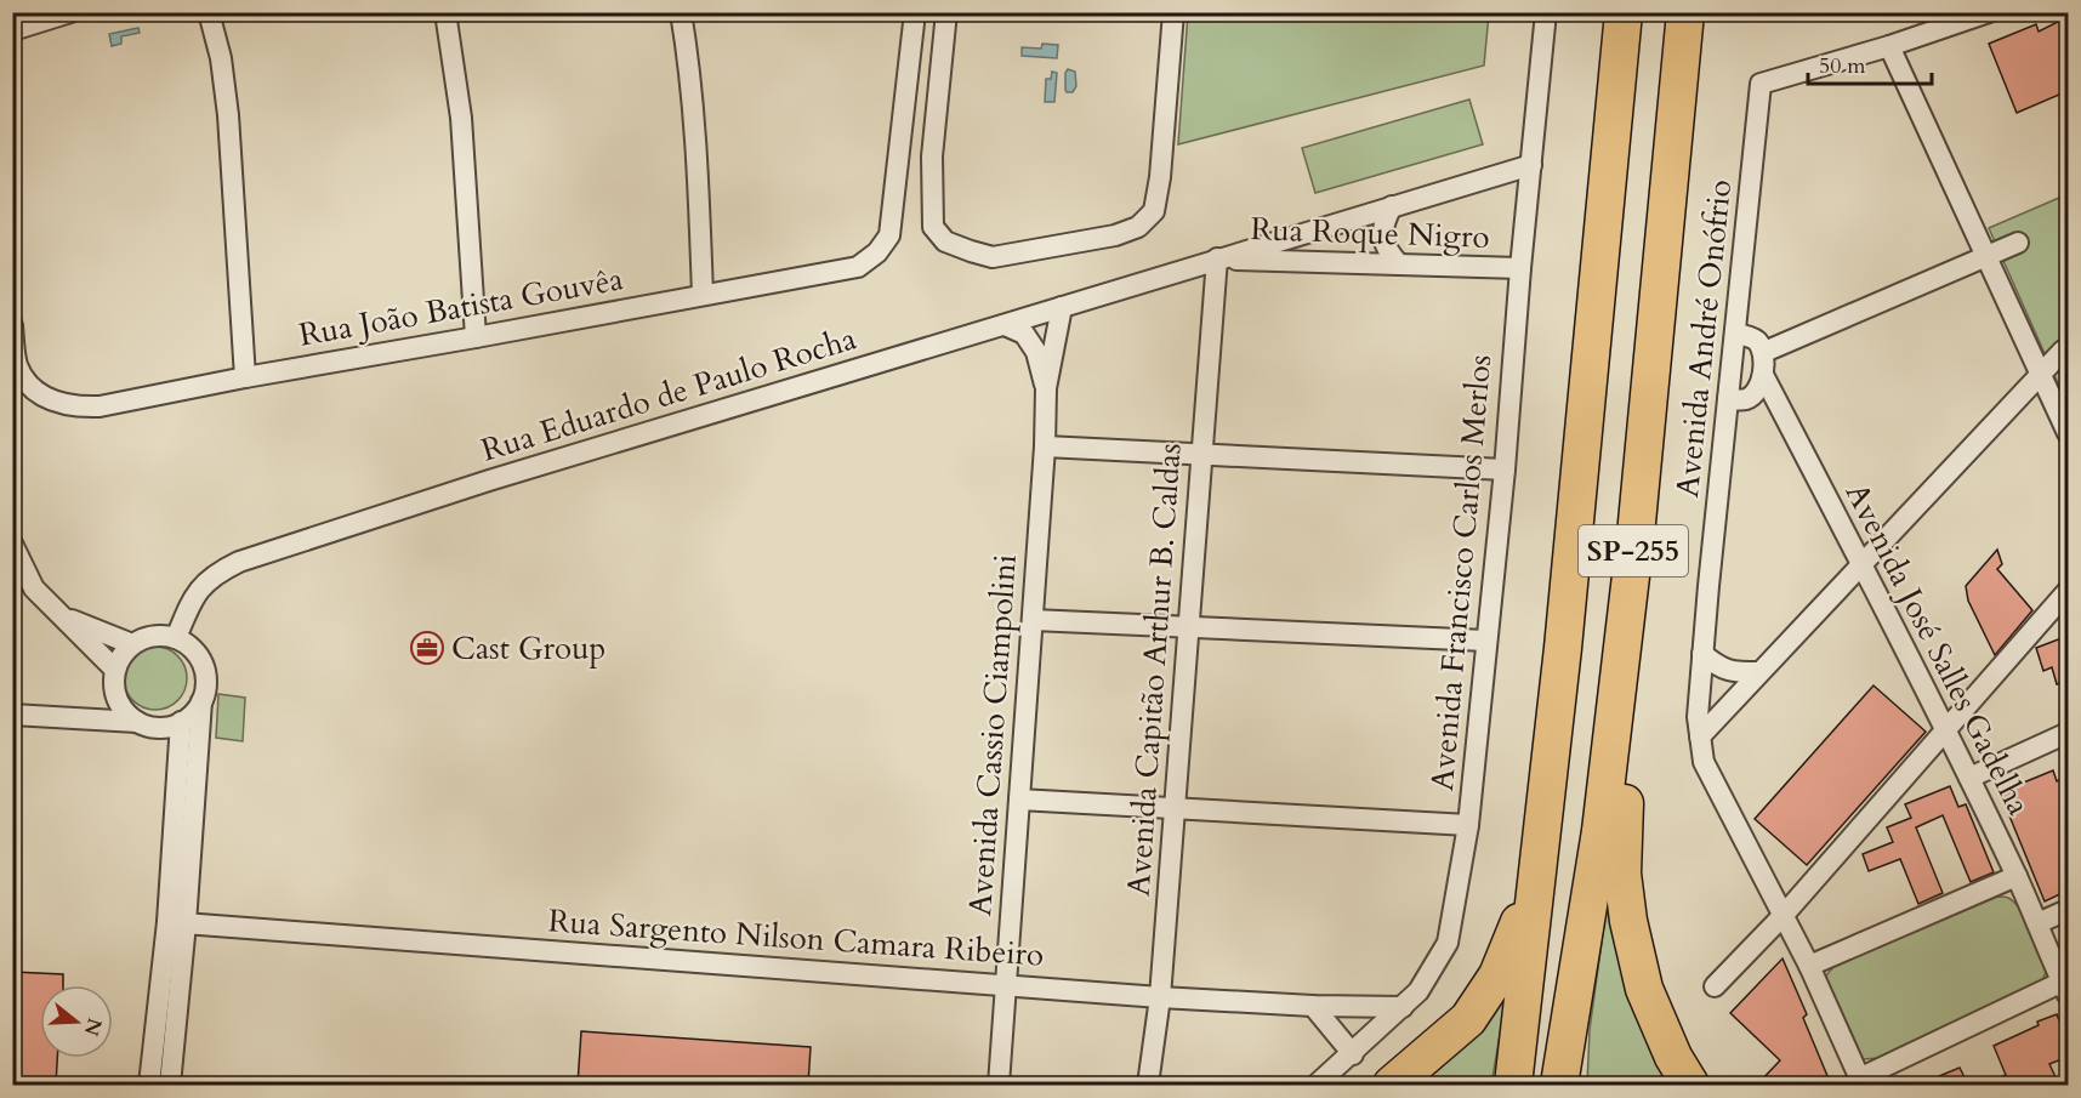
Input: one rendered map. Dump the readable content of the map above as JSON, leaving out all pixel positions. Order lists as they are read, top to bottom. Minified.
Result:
{"streets":{"highway":["SP-255"],"street":["Rua Roque Nigro","Rua João Batista Gouvêa","Avenida André Onófrio","Rua Eduardo de Paulo Rocha","Avenida Francisco Carlos Merlos","Avenida José Salles Gadelha","Avenida Capitão Arthur B. Caldas","Avenida Cassio Ciampolini","Rua Sargento Nilson Camara Ribeiro"]},"crossings":[["Rua Roque Nigro","Rua Eduardo de Paulo Rocha"],["Rua Roque Nigro","Avenida Francisco Carlos Merlos"],["Rua Roque Nigro","Avenida Capitão Arthur B. Caldas"],["Rua Eduardo de Paulo Rocha","Avenida Francisco Carlos Merlos"],["Rua Eduardo de Paulo Rocha","Avenida Capitão Arthur B. Caldas"],["Avenida Francisco Carlos Merlos","Rua Sargento Nilson Camara Ribeiro"],["Avenida Capitão Arthur B. Caldas","Rua Sargento Nilson Camara Ribeiro"],["Avenida Cassio Ciampolini","Rua Sargento Nilson Camara Ribeiro"]],"places":{"office":["Cast Group"]},"scale_bar":"50 m","north":"right"}
